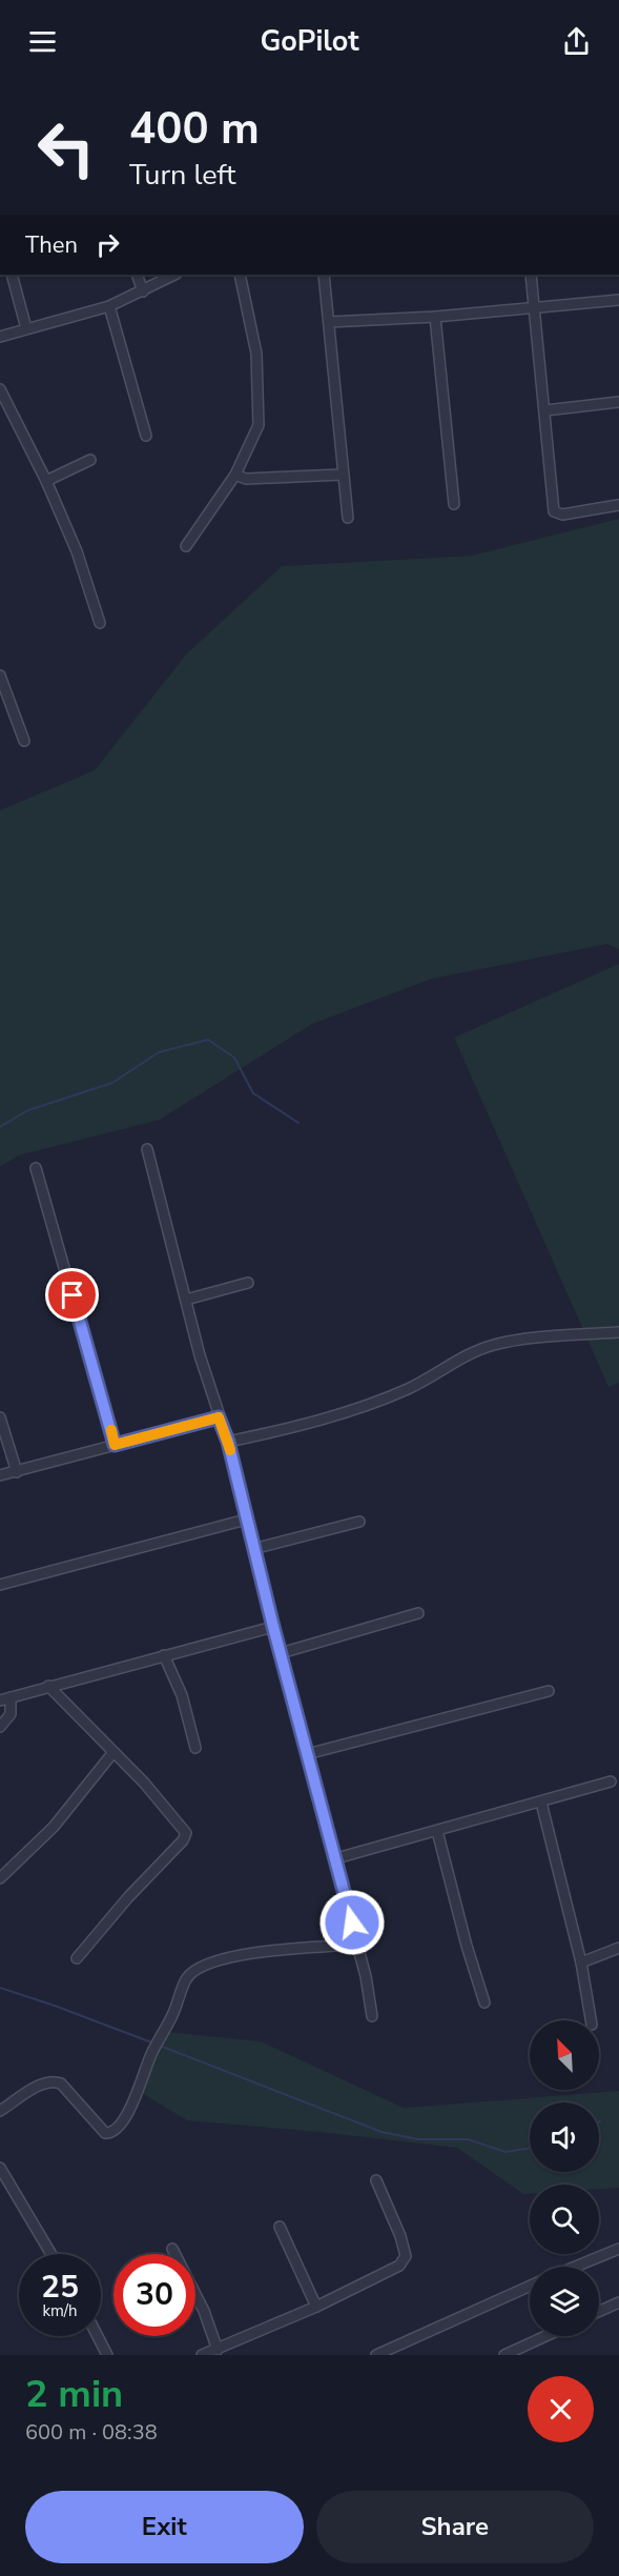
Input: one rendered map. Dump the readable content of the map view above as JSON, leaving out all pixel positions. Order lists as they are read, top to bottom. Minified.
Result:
{"north":"top left","page":{"header":"GoPilot","turn":["400 m","Turn left"],"then":"Then","speed":"25 km/h","limit":"30","heading":["2 min","600 m · 08:38"],"buttons":["Exit","Share"]}}
